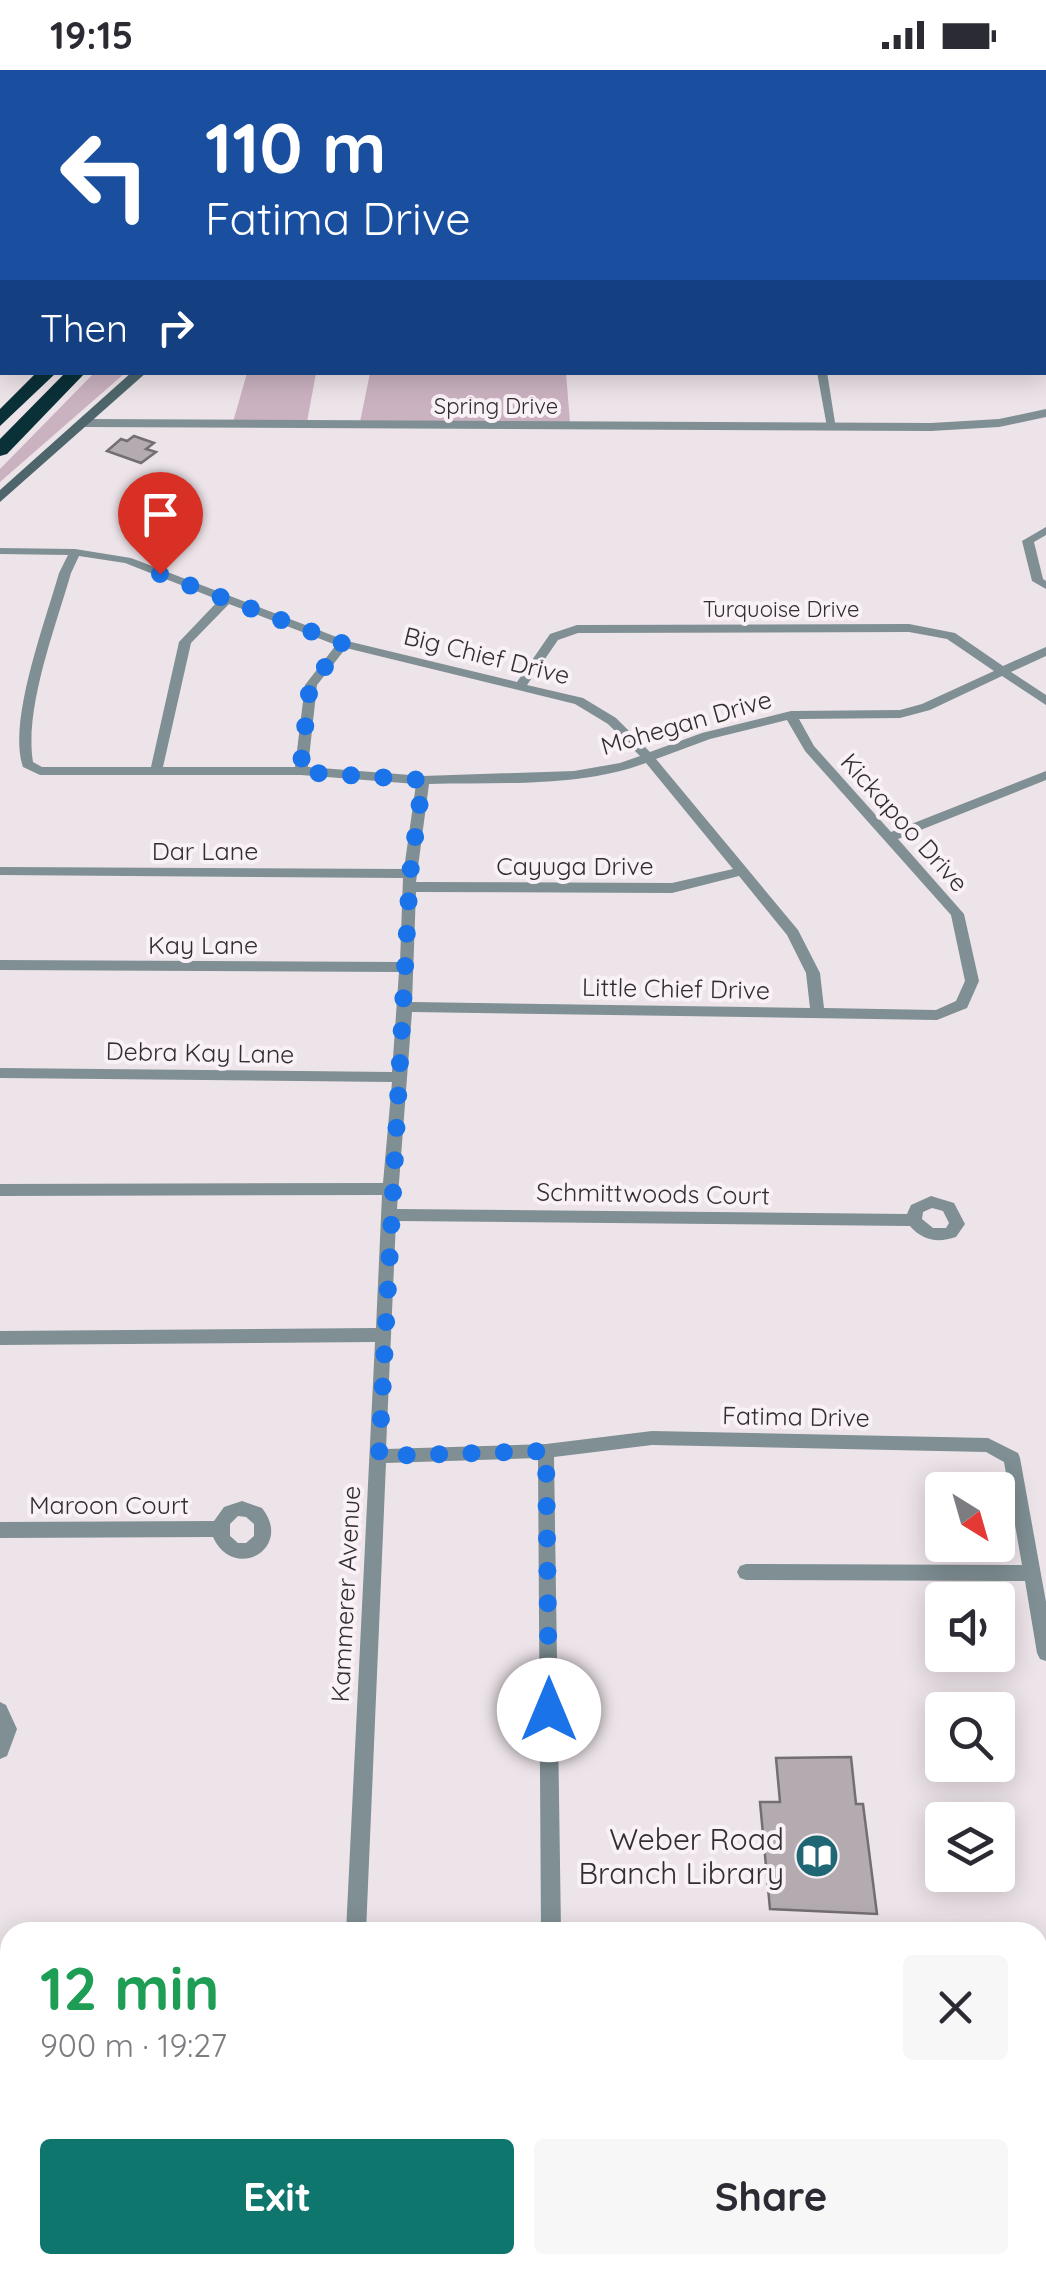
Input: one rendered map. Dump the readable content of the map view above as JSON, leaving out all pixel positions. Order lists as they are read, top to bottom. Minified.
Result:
{"streets":{"street":["Spring Drive","Turquoise Drive","Big Chief Drive","Mohegan Drive","Kickapoo Drive","Dar Lane","Cayuga Drive","Kay Lane","Little Chief Drive","Debra Kay Lane","Schmittwoods Court","Fatima Drive","Maroon Court","Kammerer Avenue"]},"crossings":[["Turquoise Drive","Big Chief Drive"],["Turquoise Drive","Mohegan Drive"],["Big Chief Drive","Mohegan Drive"],["Big Chief Drive","Cayuga Drive"],["Big Chief Drive","Little Chief Drive"],["Mohegan Drive","Kickapoo Drive"],["Mohegan Drive","Kammerer Avenue"],["Kickapoo Drive","Little Chief Drive"],["Dar Lane","Cayuga Drive"],["Dar Lane","Kammerer Avenue"],["Cayuga Drive","Kammerer Avenue"],["Kay Lane","Kammerer Avenue"],["Little Chief Drive","Kammerer Avenue"],["Debra Kay Lane","Kammerer Avenue"],["Schmittwoods Court","Kammerer Avenue"],["Fatima Drive","Kammerer Avenue"]],"places":{"library":["Weber Road Branch Library"]},"north":"bottom right","page":{"status":"19:15","turn":["110 m","Fatima Drive"],"then":"Then","heading":["12 min","900 m · 19:27"],"buttons":["Exit","Share"]}}
